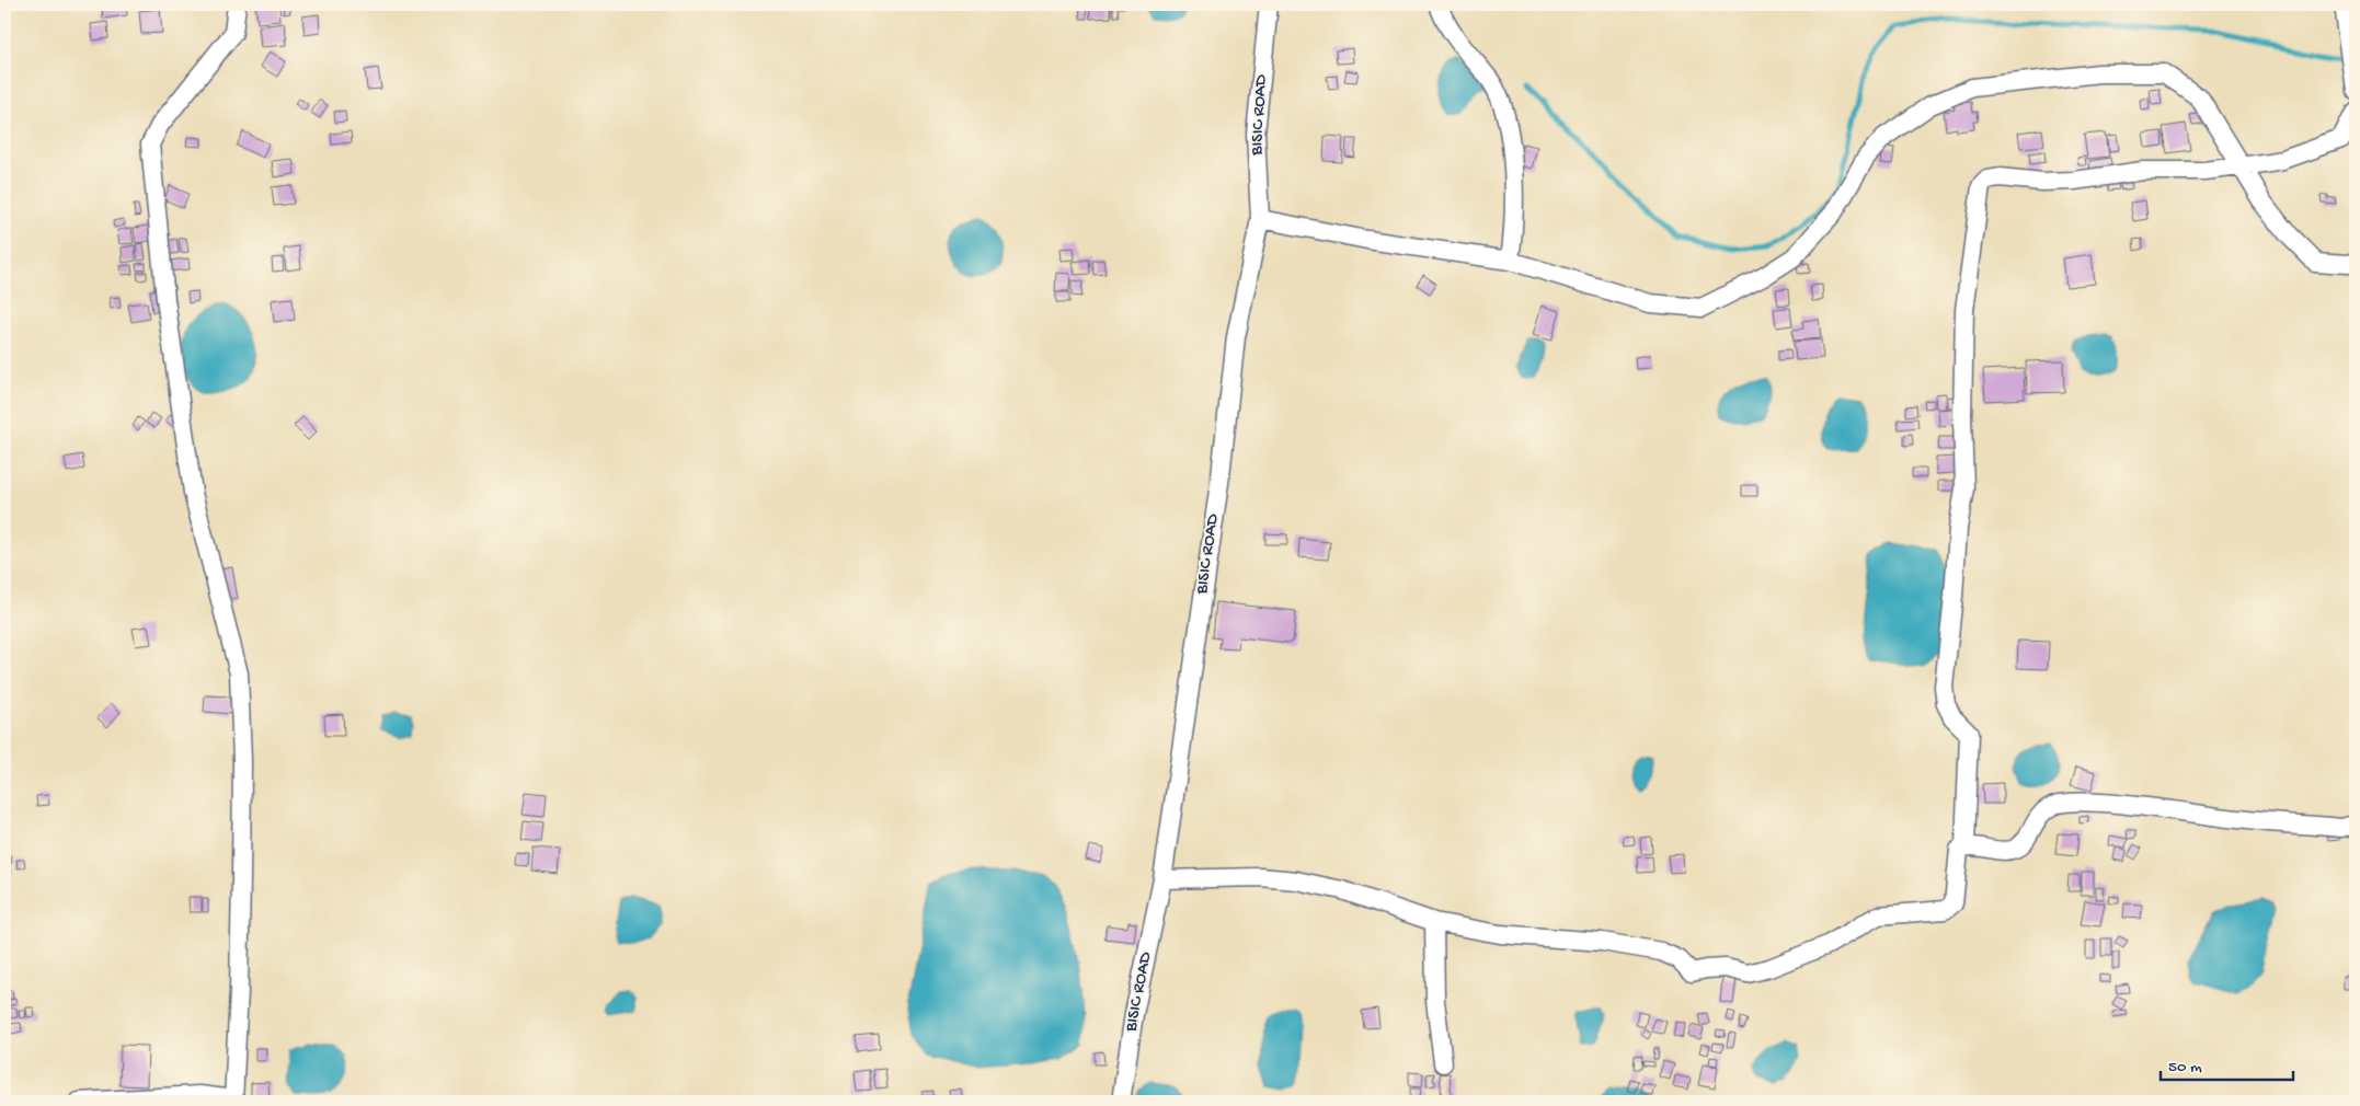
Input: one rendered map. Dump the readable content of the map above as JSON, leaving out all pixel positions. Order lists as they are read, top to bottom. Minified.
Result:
{"streets":{"street":["BISIC ROAD"]},"scale_bar":"50 m"}
